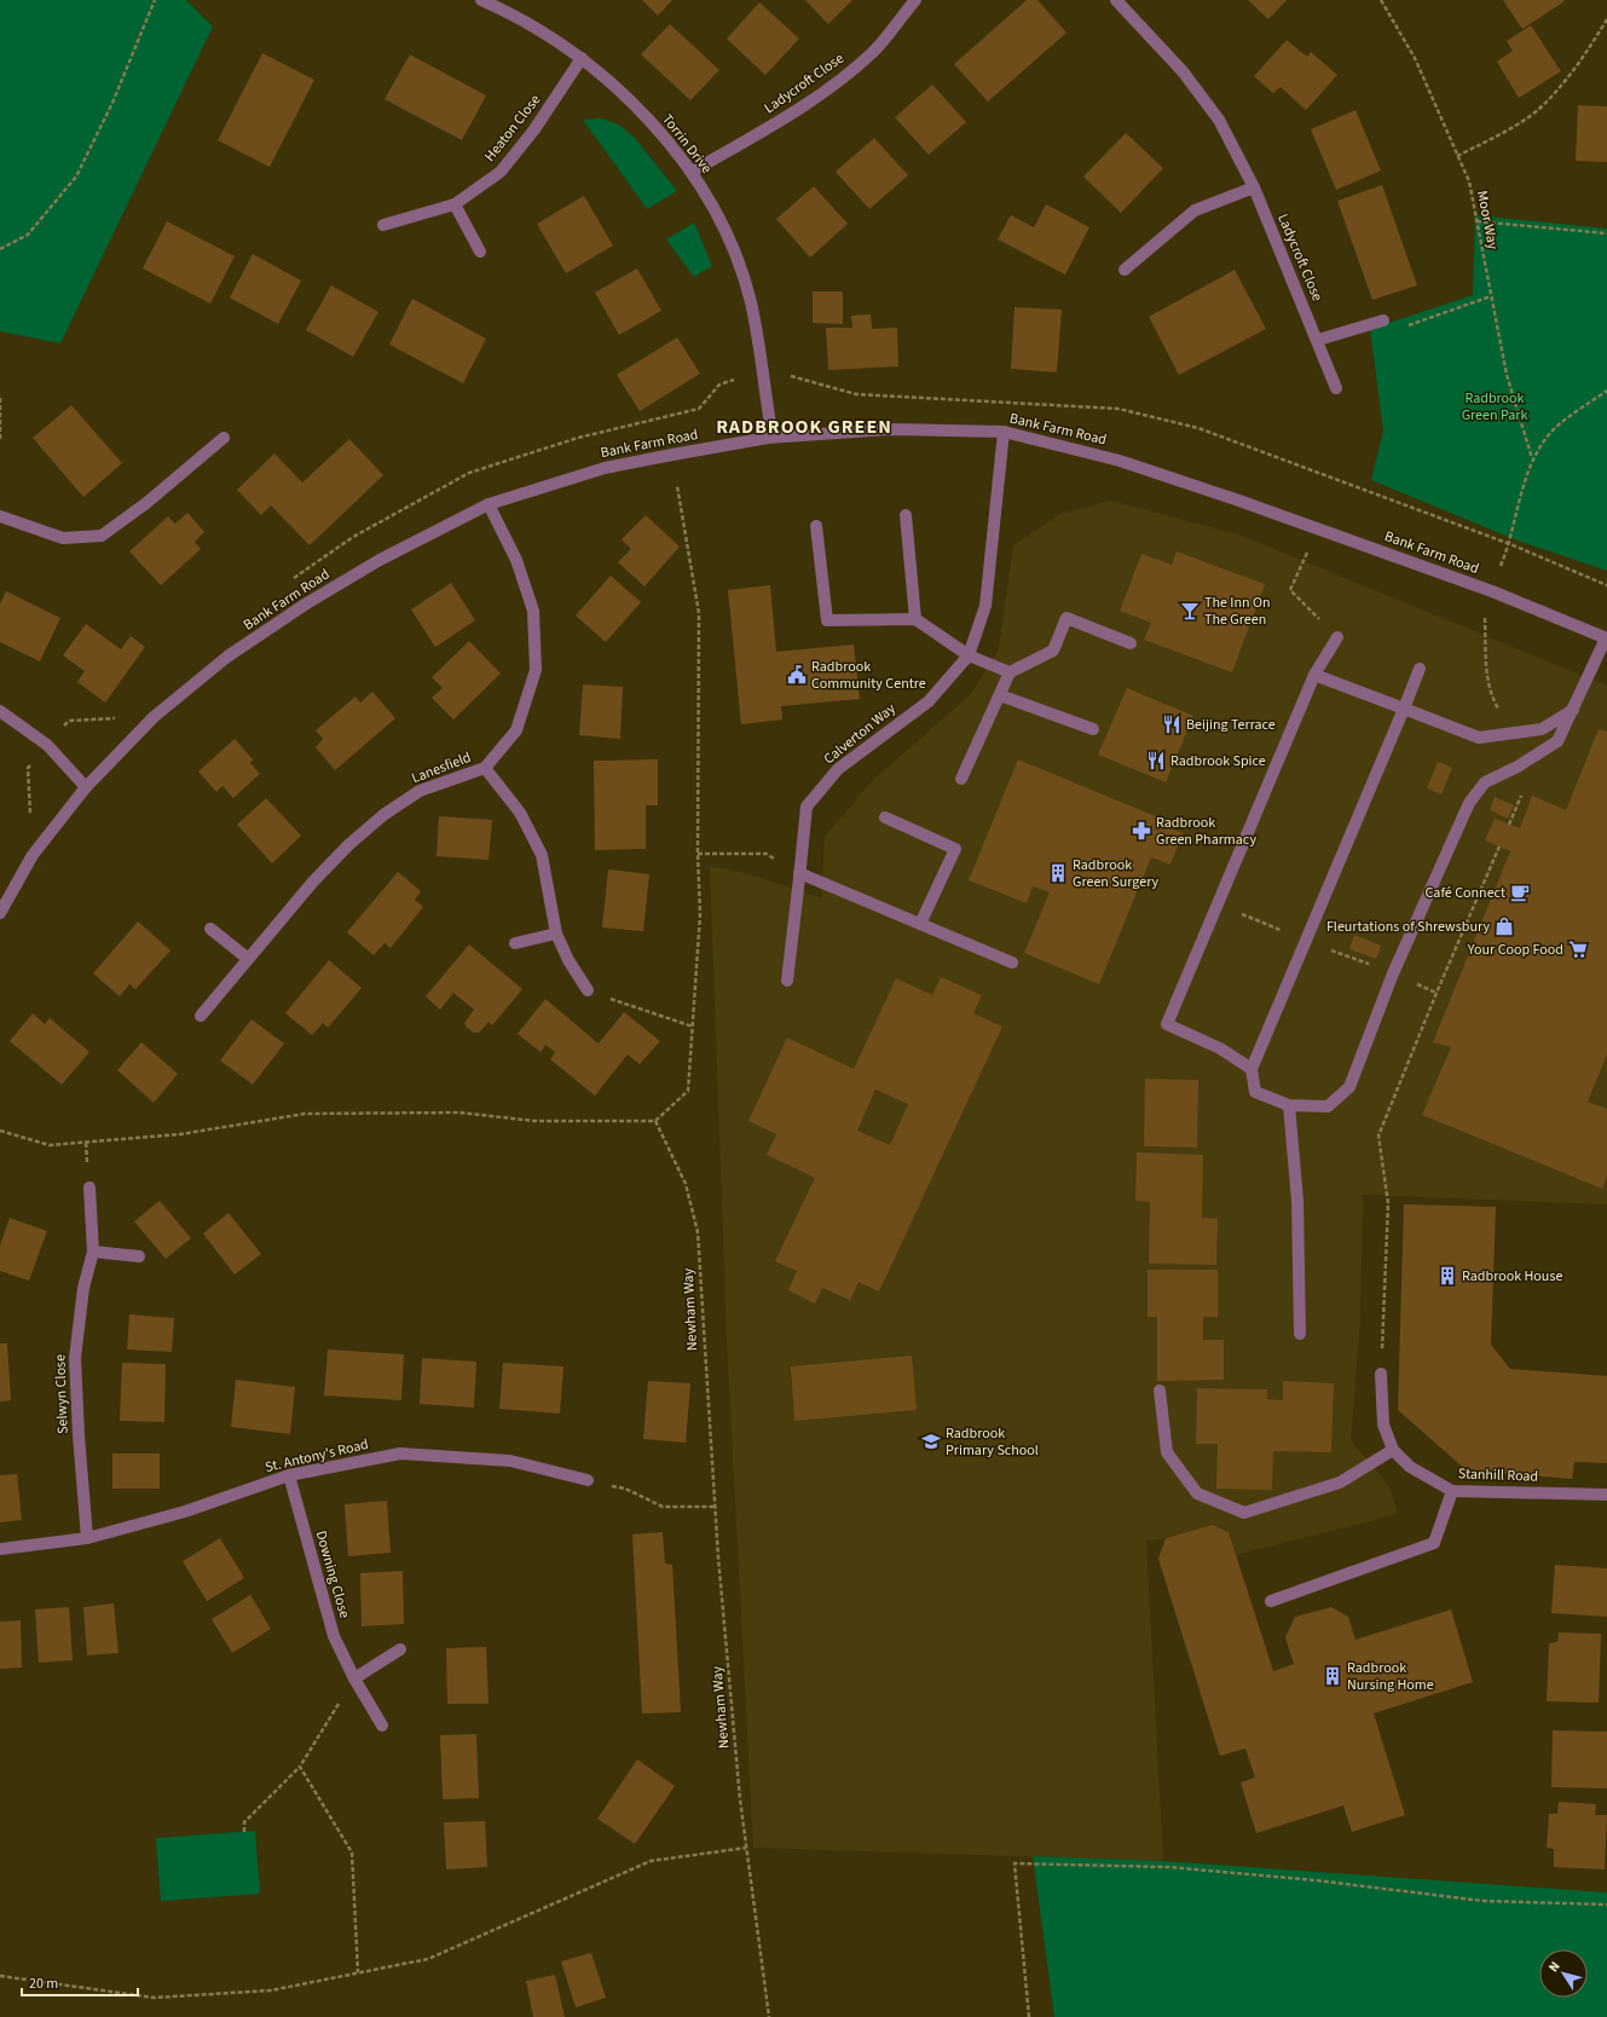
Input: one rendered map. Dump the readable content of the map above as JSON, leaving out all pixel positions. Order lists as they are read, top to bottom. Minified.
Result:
{"streets":{"street":["Ladycroft Close","Heaton Close","Torrin Drive","Bank Farm Road","Calverton Way","Lanesfield","Selwyn Close","St. Antony's Road","Stanhill Road","Downing Close"],"path":["Moor Way","Newham Way"]},"crossings":[["Ladycroft Close","Torrin Drive"],["Heaton Close","Torrin Drive"],["Torrin Drive","Bank Farm Road"],["Bank Farm Road","Calverton Way"],["Bank Farm Road","Lanesfield"],["Selwyn Close","St. Antony's Road"],["St. Antony's Road","Downing Close"]],"districts":["RADBROOK GREEN"],"parks":["Radbrook Green Park"],"places":{"bar":["The Inn On The Green"],"public building":["Radbrook Community Centre"],"restaurant":["Beijing Terrace","Radbrook Spice"],"pharmacy":["Radbrook Green Pharmacy"],"building":["Radbrook Green Surgery","Radbrook House","Radbrook Nursing Home"],"cafe":["Café Connect"],"shop":["Fleurtations of Shrewsbury"],"supermarket":["Your Coop Food"],"school or university":["Radbrook Primary School"]},"scale_bar":"20 m","north":"top left"}
